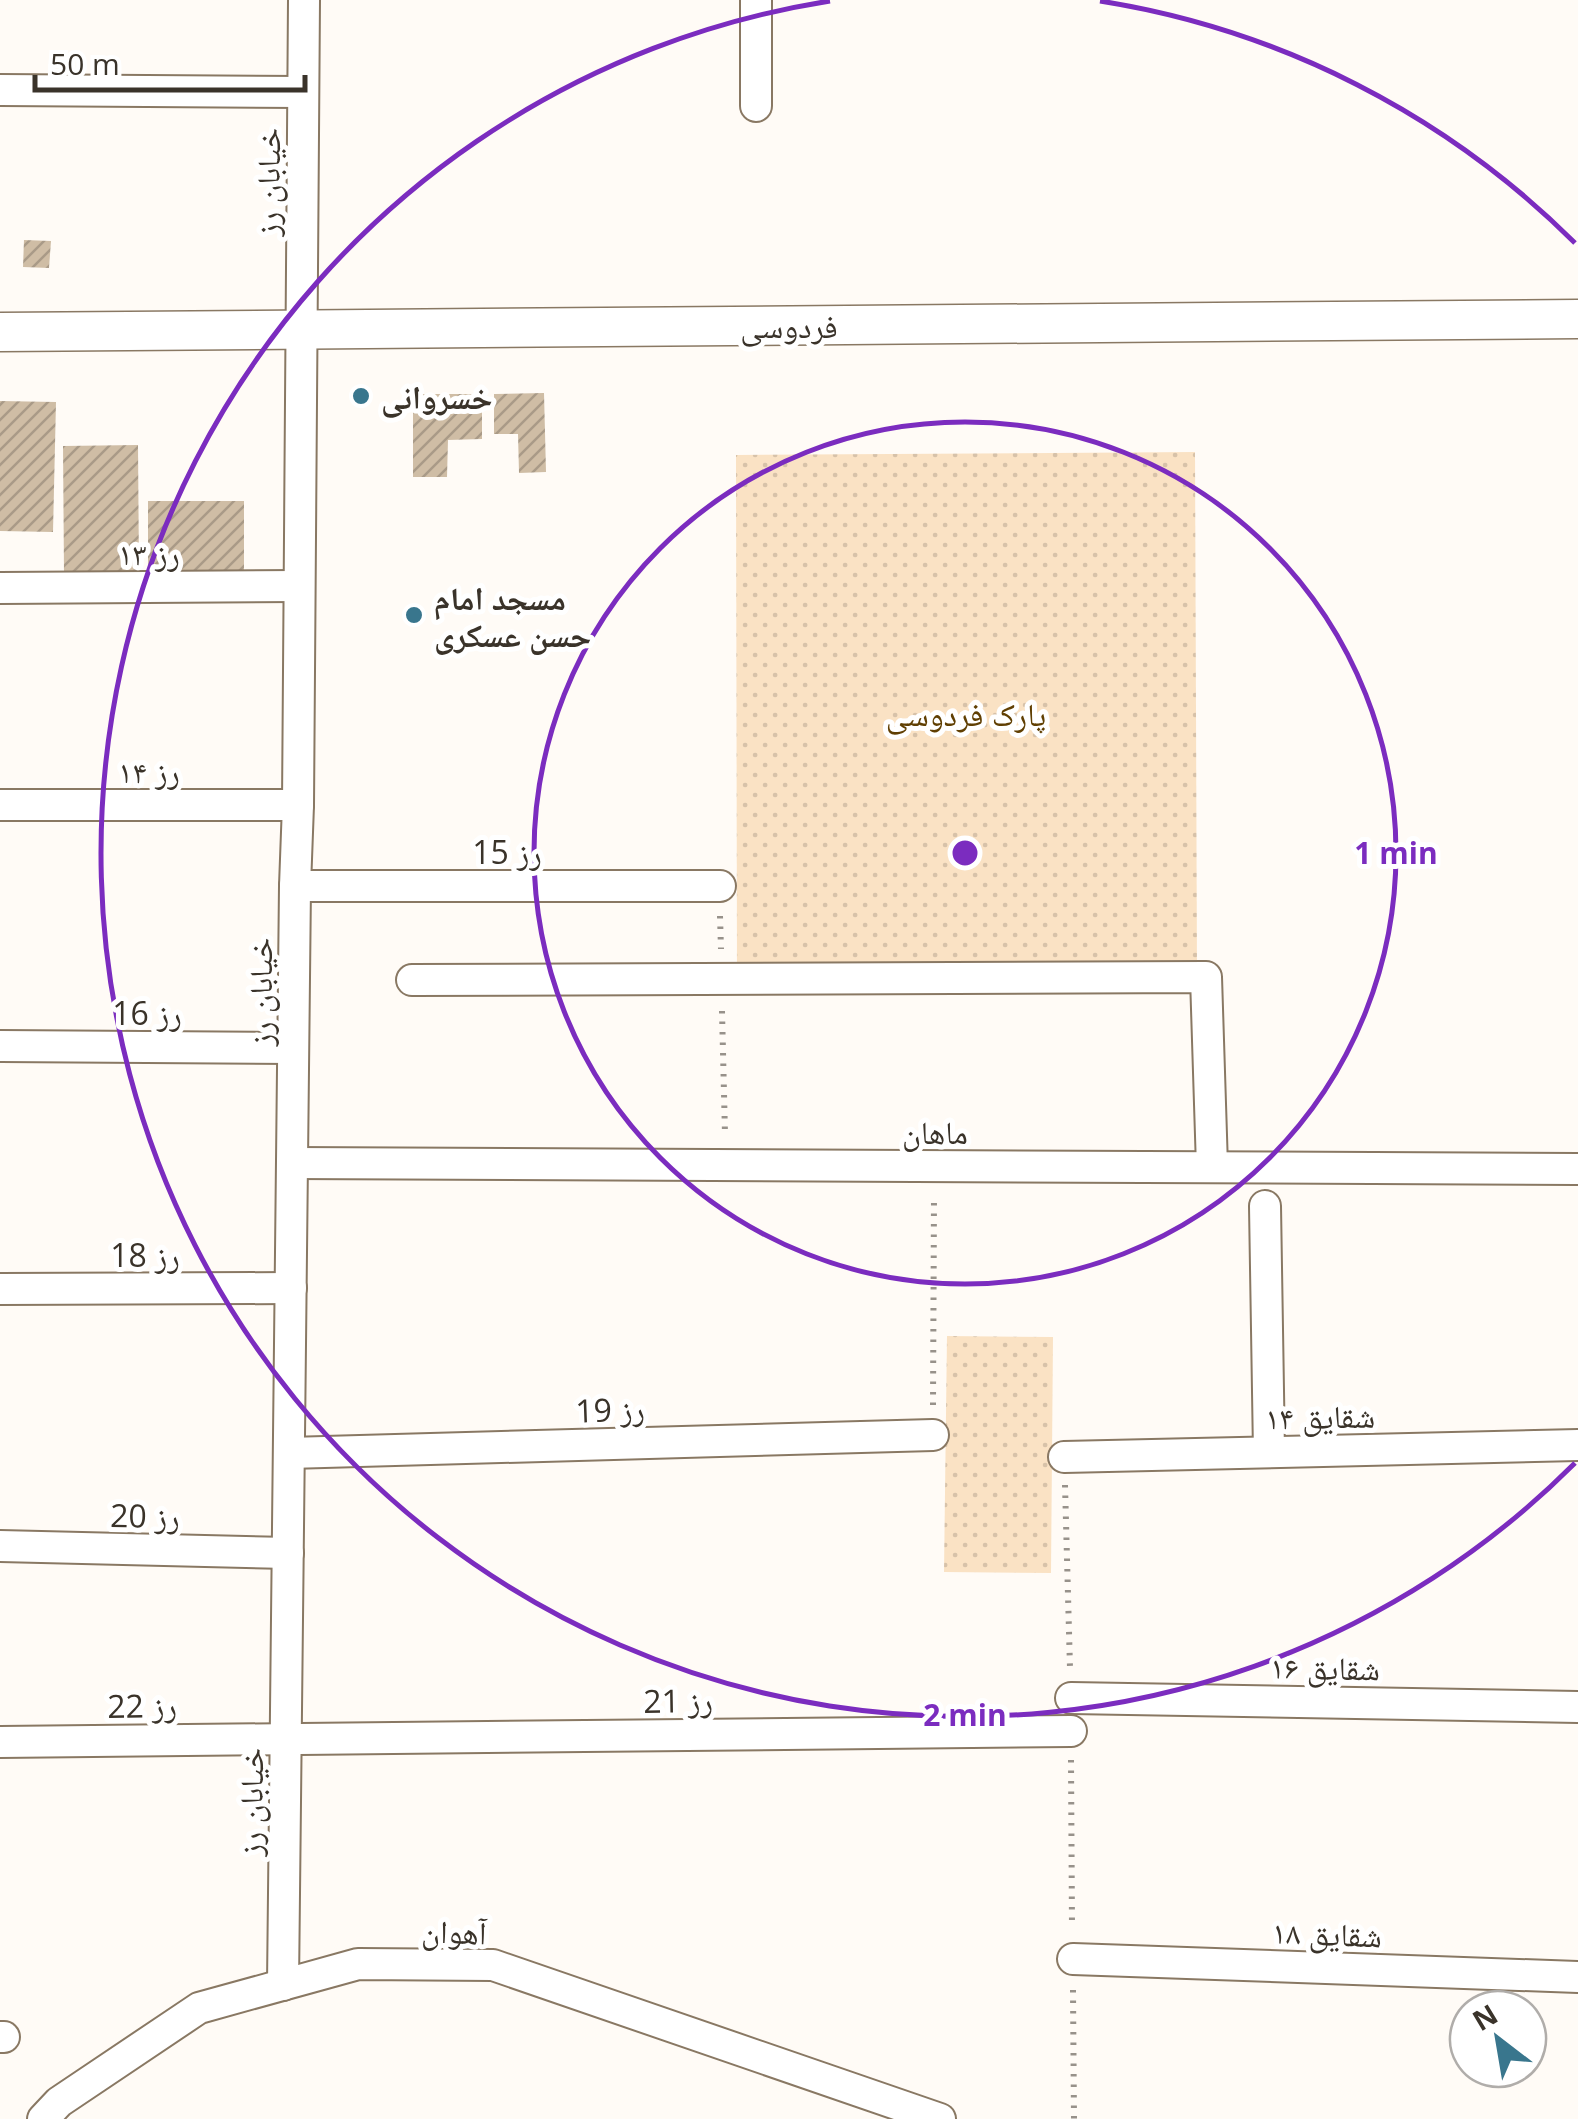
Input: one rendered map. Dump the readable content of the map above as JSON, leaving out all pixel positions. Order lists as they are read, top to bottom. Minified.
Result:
{"streets":{"street":["خیابان رز","فردوسی","رز ۱۳","رز ۱۴","رز 15","رز 16","ماهان","رز 18","رز 19","شقایق ۱۴","رز 20","شقایق ۱۶","رز 21","رز 22","آهوان","شقایق ۱۸"]},"crossings":[["خیابان رز","فردوسی"],["خیابان رز","رز ۱۳"],["خیابان رز","رز ۱۴"],["خیابان رز","رز 15"],["خیابان رز","رز 16"],["خیابان رز","ماهان"],["خیابان رز","رز 18"],["خیابان رز","رز 19"],["خیابان رز","رز 20"],["خیابان رز","رز 21"],["خیابان رز","رز 22"],["خیابان رز","آهوان"],["رز 21","رز 22"]],"parks":["پارک فردوسی"],"places":["خسروانی","مسجد امام حسن عسکری"],"scale_bar":"50 m","north":"top left","rings":["1 min","2 min"]}
